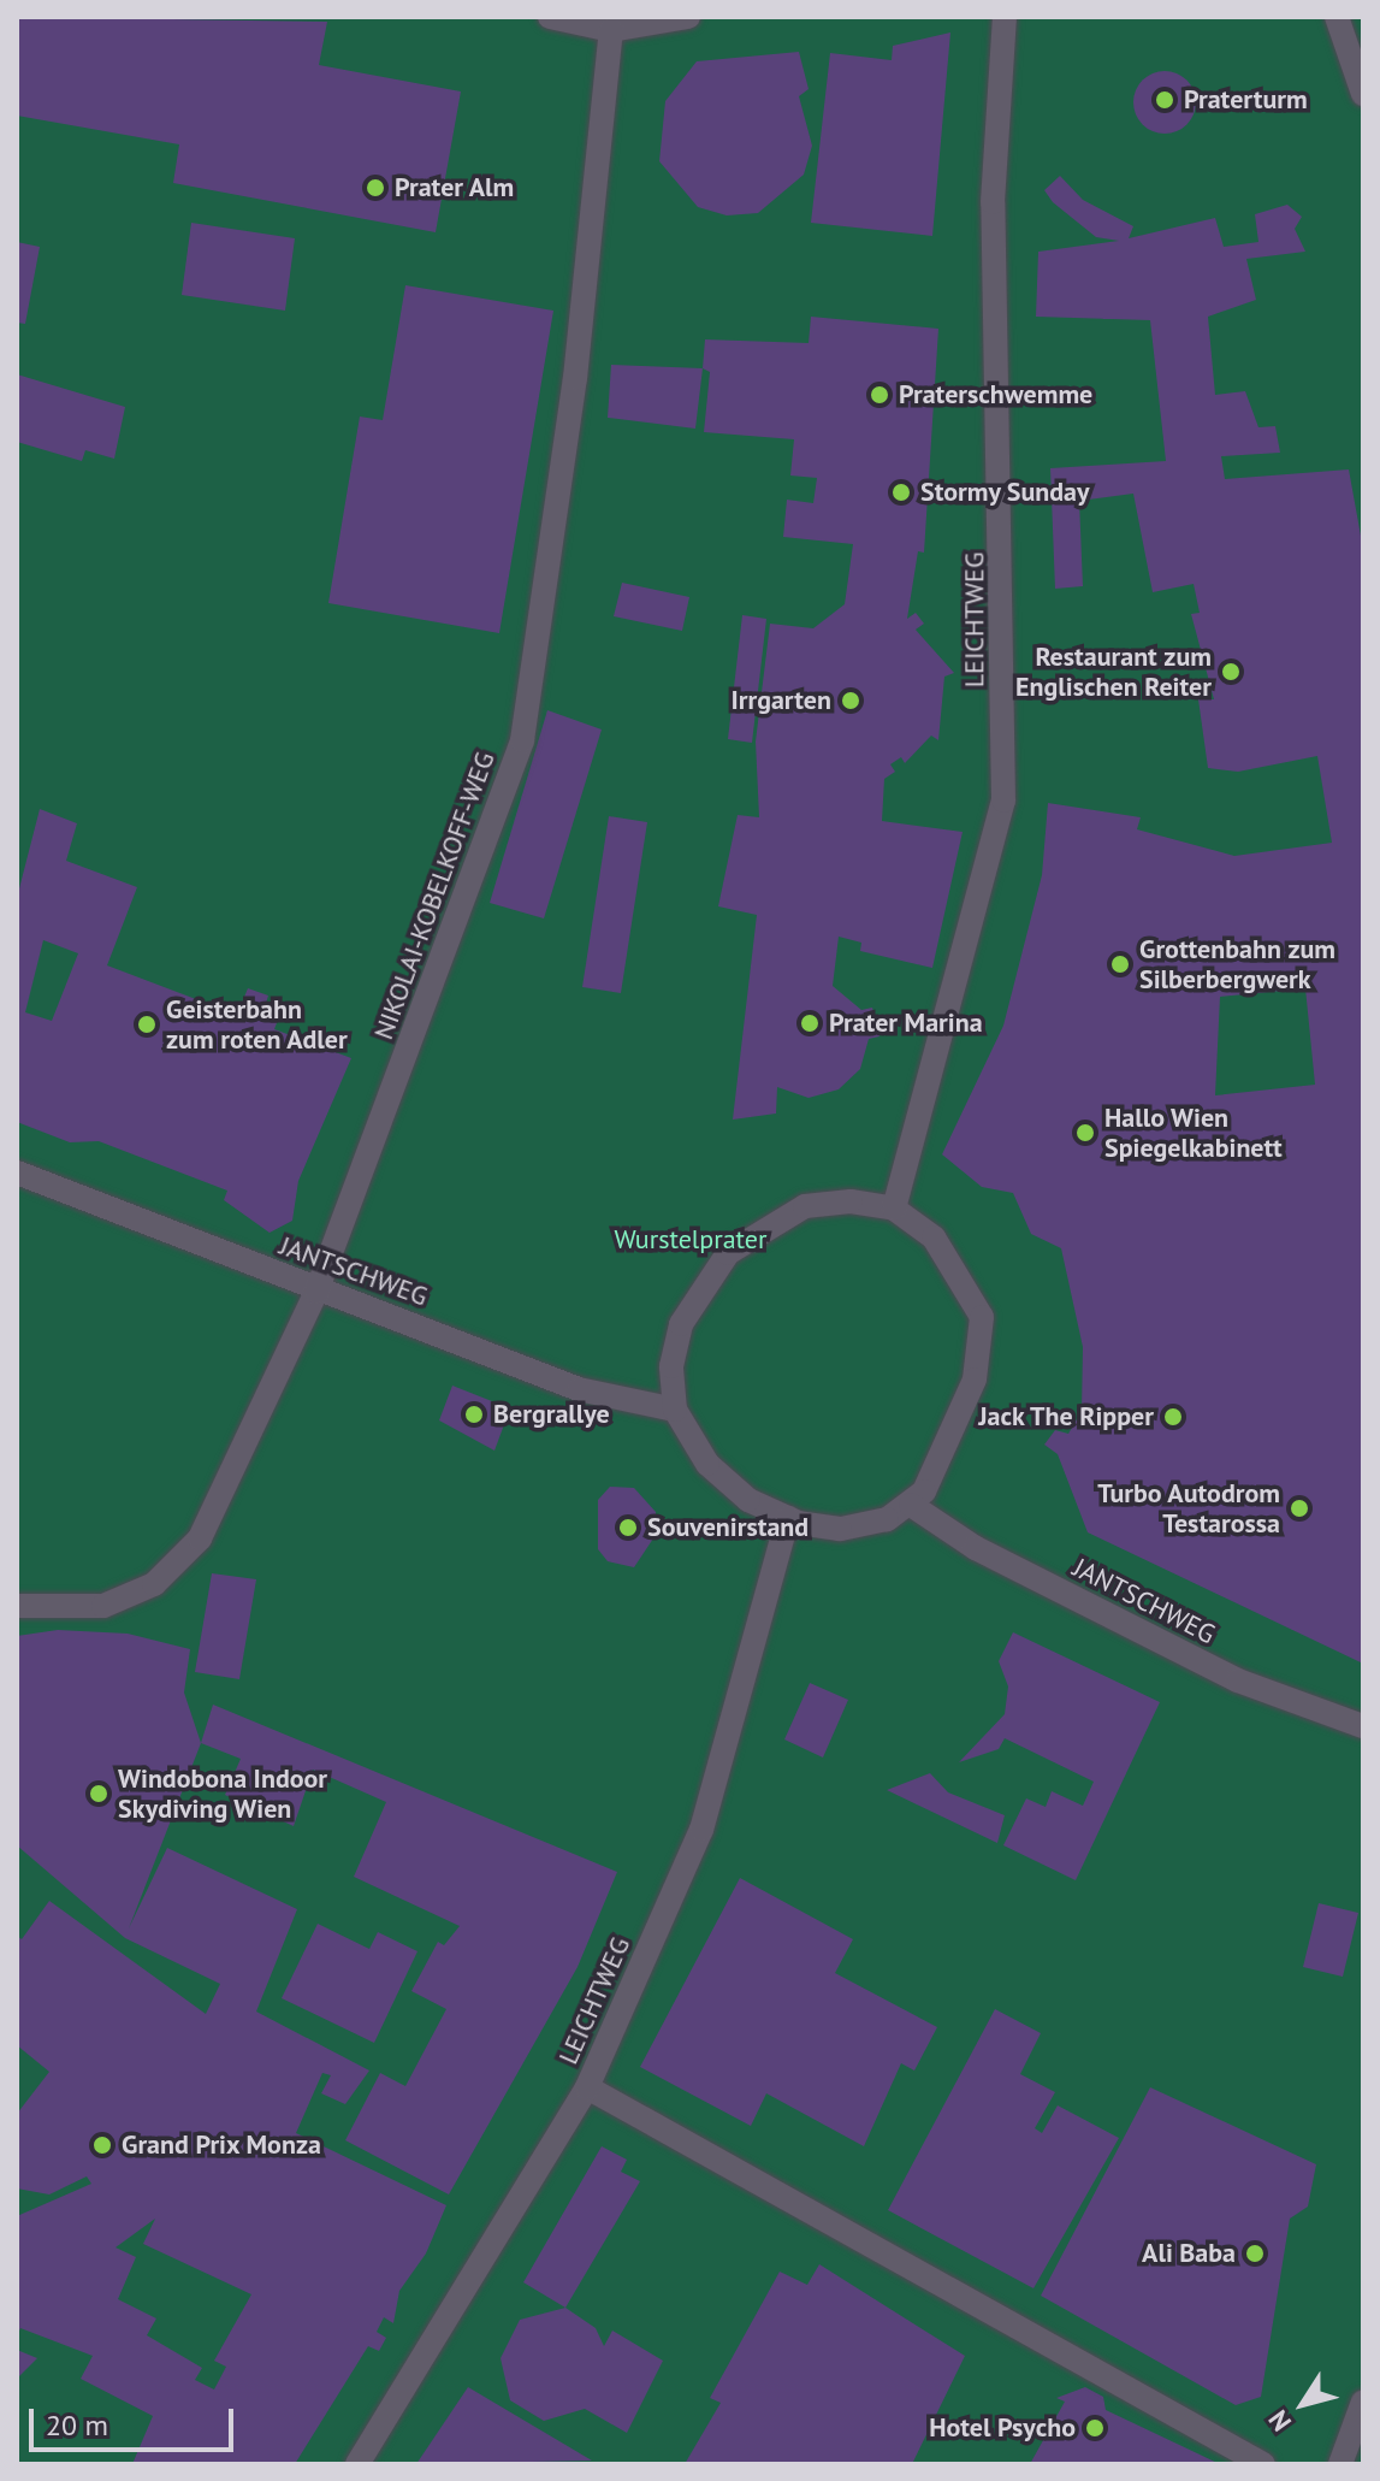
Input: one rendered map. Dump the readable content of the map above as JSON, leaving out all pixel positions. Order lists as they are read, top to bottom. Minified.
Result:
{"streets":{"street":["LEICHTWEG","NIKOLAI-KOBELKOFF-WEG","JANTSCHWEG"]},"crossings":[["LEICHTWEG","JANTSCHWEG"],["NIKOLAI-KOBELKOFF-WEG","JANTSCHWEG"]],"parks":["Wurstelprater"],"places":["Praterturm","Prater Alm","Praterschwemme","Stormy Sunday","Restaurant zum Englischen Reiter","Irrgarten","Grottenbahn zum Silberbergwerk","Prater Marina","Geisterbahn zum roten Adler","Hallo Wien Spiegelkabinett","Bergrallye","Jack The Ripper","Turbo Autodrom Testarossa","Souvenirstand","Windobona Indoor Skydiving Wien","Grand Prix Monza","Ali Baba","Hotel Psycho"],"scale_bar":"20 m","north":"bottom left"}
